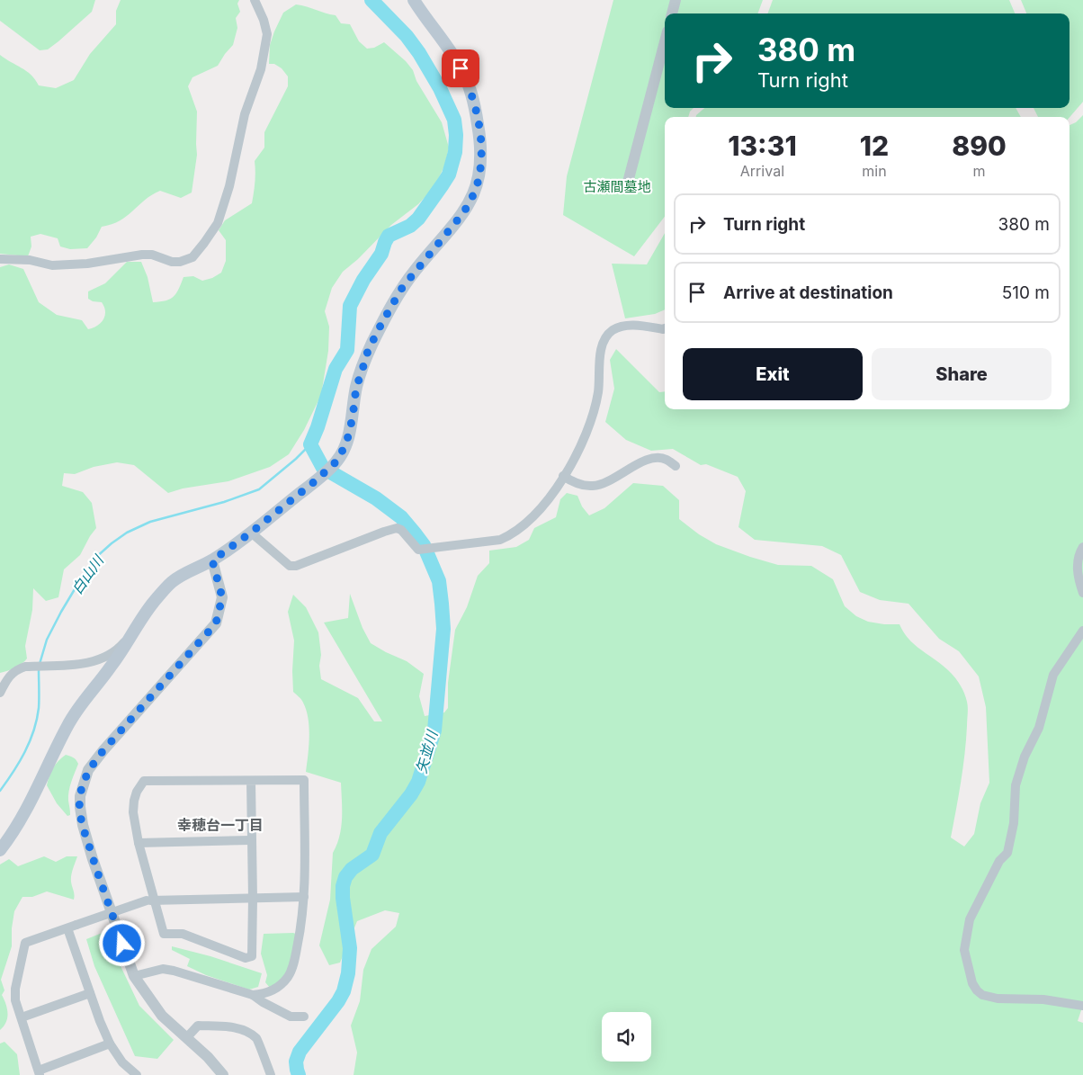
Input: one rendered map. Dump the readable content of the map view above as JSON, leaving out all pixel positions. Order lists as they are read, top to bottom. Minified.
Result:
{"districts":["幸穂台一丁目"],"water":["白山川","矢並川"],"parks":["古瀬間墓地"],"page":{"turn":["380 m","Turn right"],"eta":["13:31","Arrival","12","min","890","m"],"list":[{"name":"Turn right","value":"380 m"},{"name":"Arrive at destination","value":"510 m"}],"buttons":["Exit","Share"]}}
